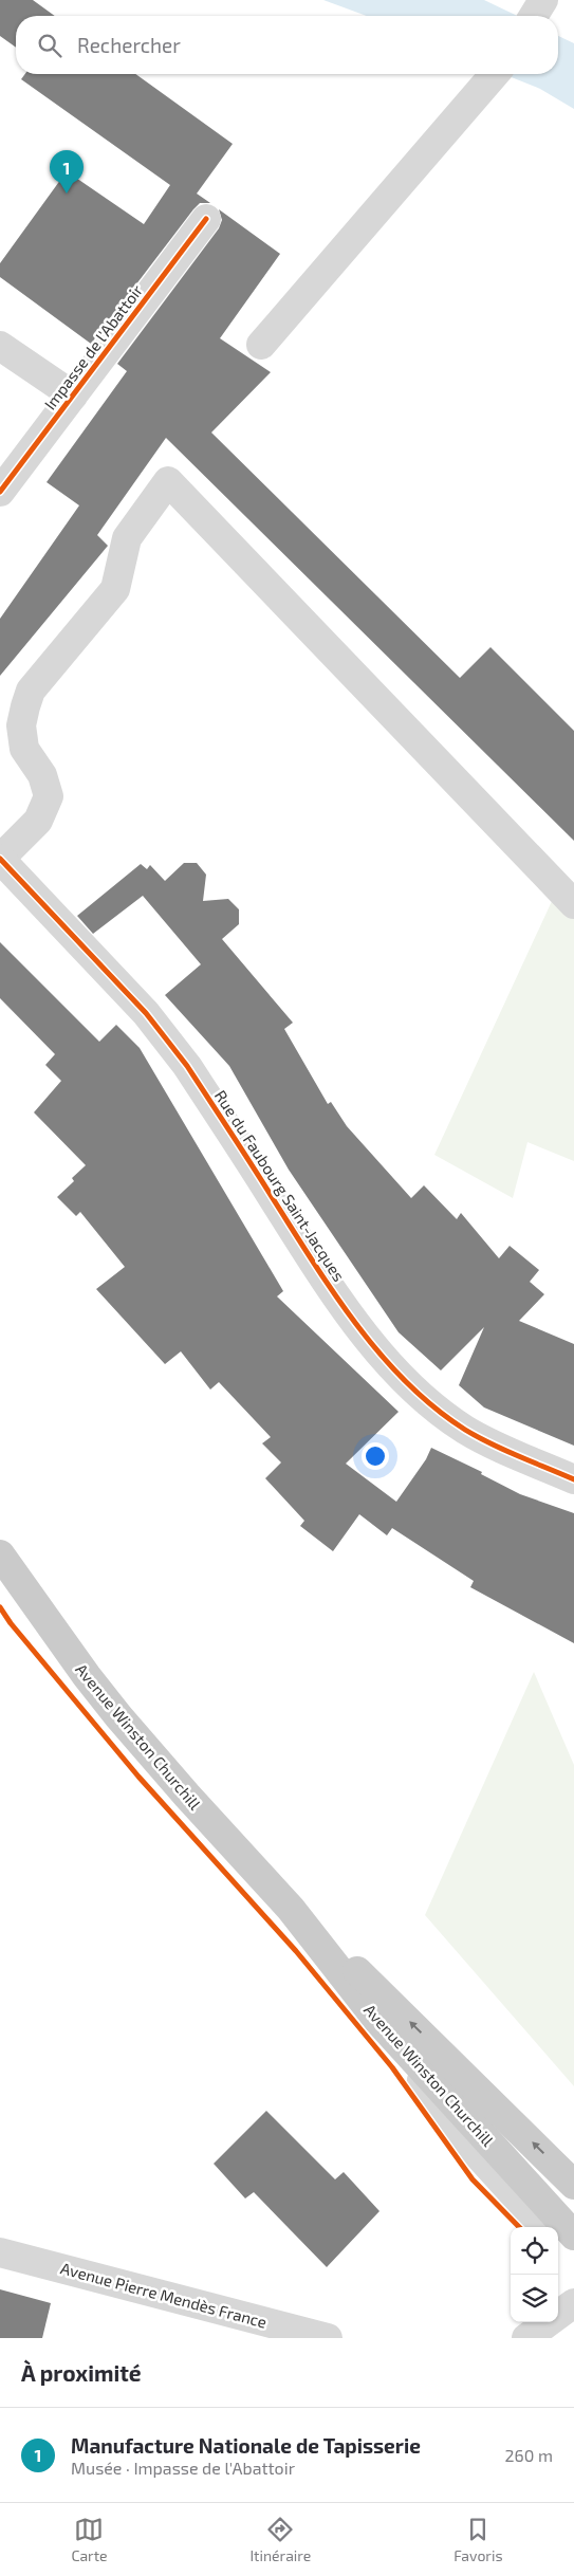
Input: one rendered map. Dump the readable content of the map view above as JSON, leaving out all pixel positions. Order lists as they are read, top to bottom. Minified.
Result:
{"streets":{"main road":["Avenue Winston Churchill"],"street":["Impasse de l'Abattoir","Rue du Faubourg Saint-Jacques","Avenue Pierre Mendès France"]},"page":{"search":"Rechercher","pins":"1","heading":"À proximité","list":[{"mark":"1","name":"Manufacture Nationale de Tapisserie","note":"Musée · Impasse de l'Abattoir","value":"260 m"}],"nav":["Carte","Itinéraire","Favoris"]}}
